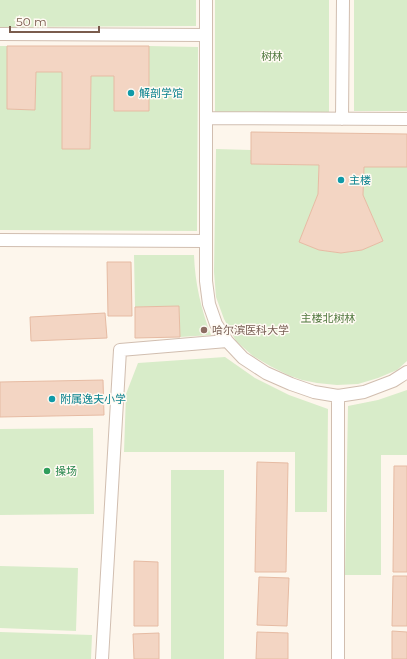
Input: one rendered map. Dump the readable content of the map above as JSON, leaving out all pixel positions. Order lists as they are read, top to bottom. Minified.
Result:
{"parks":["树林","主楼北树林"],"places":["解剖学馆","主楼","哈尔滨医科大学","附属逸夫小学","操场"],"scale_bar":"50 m"}
